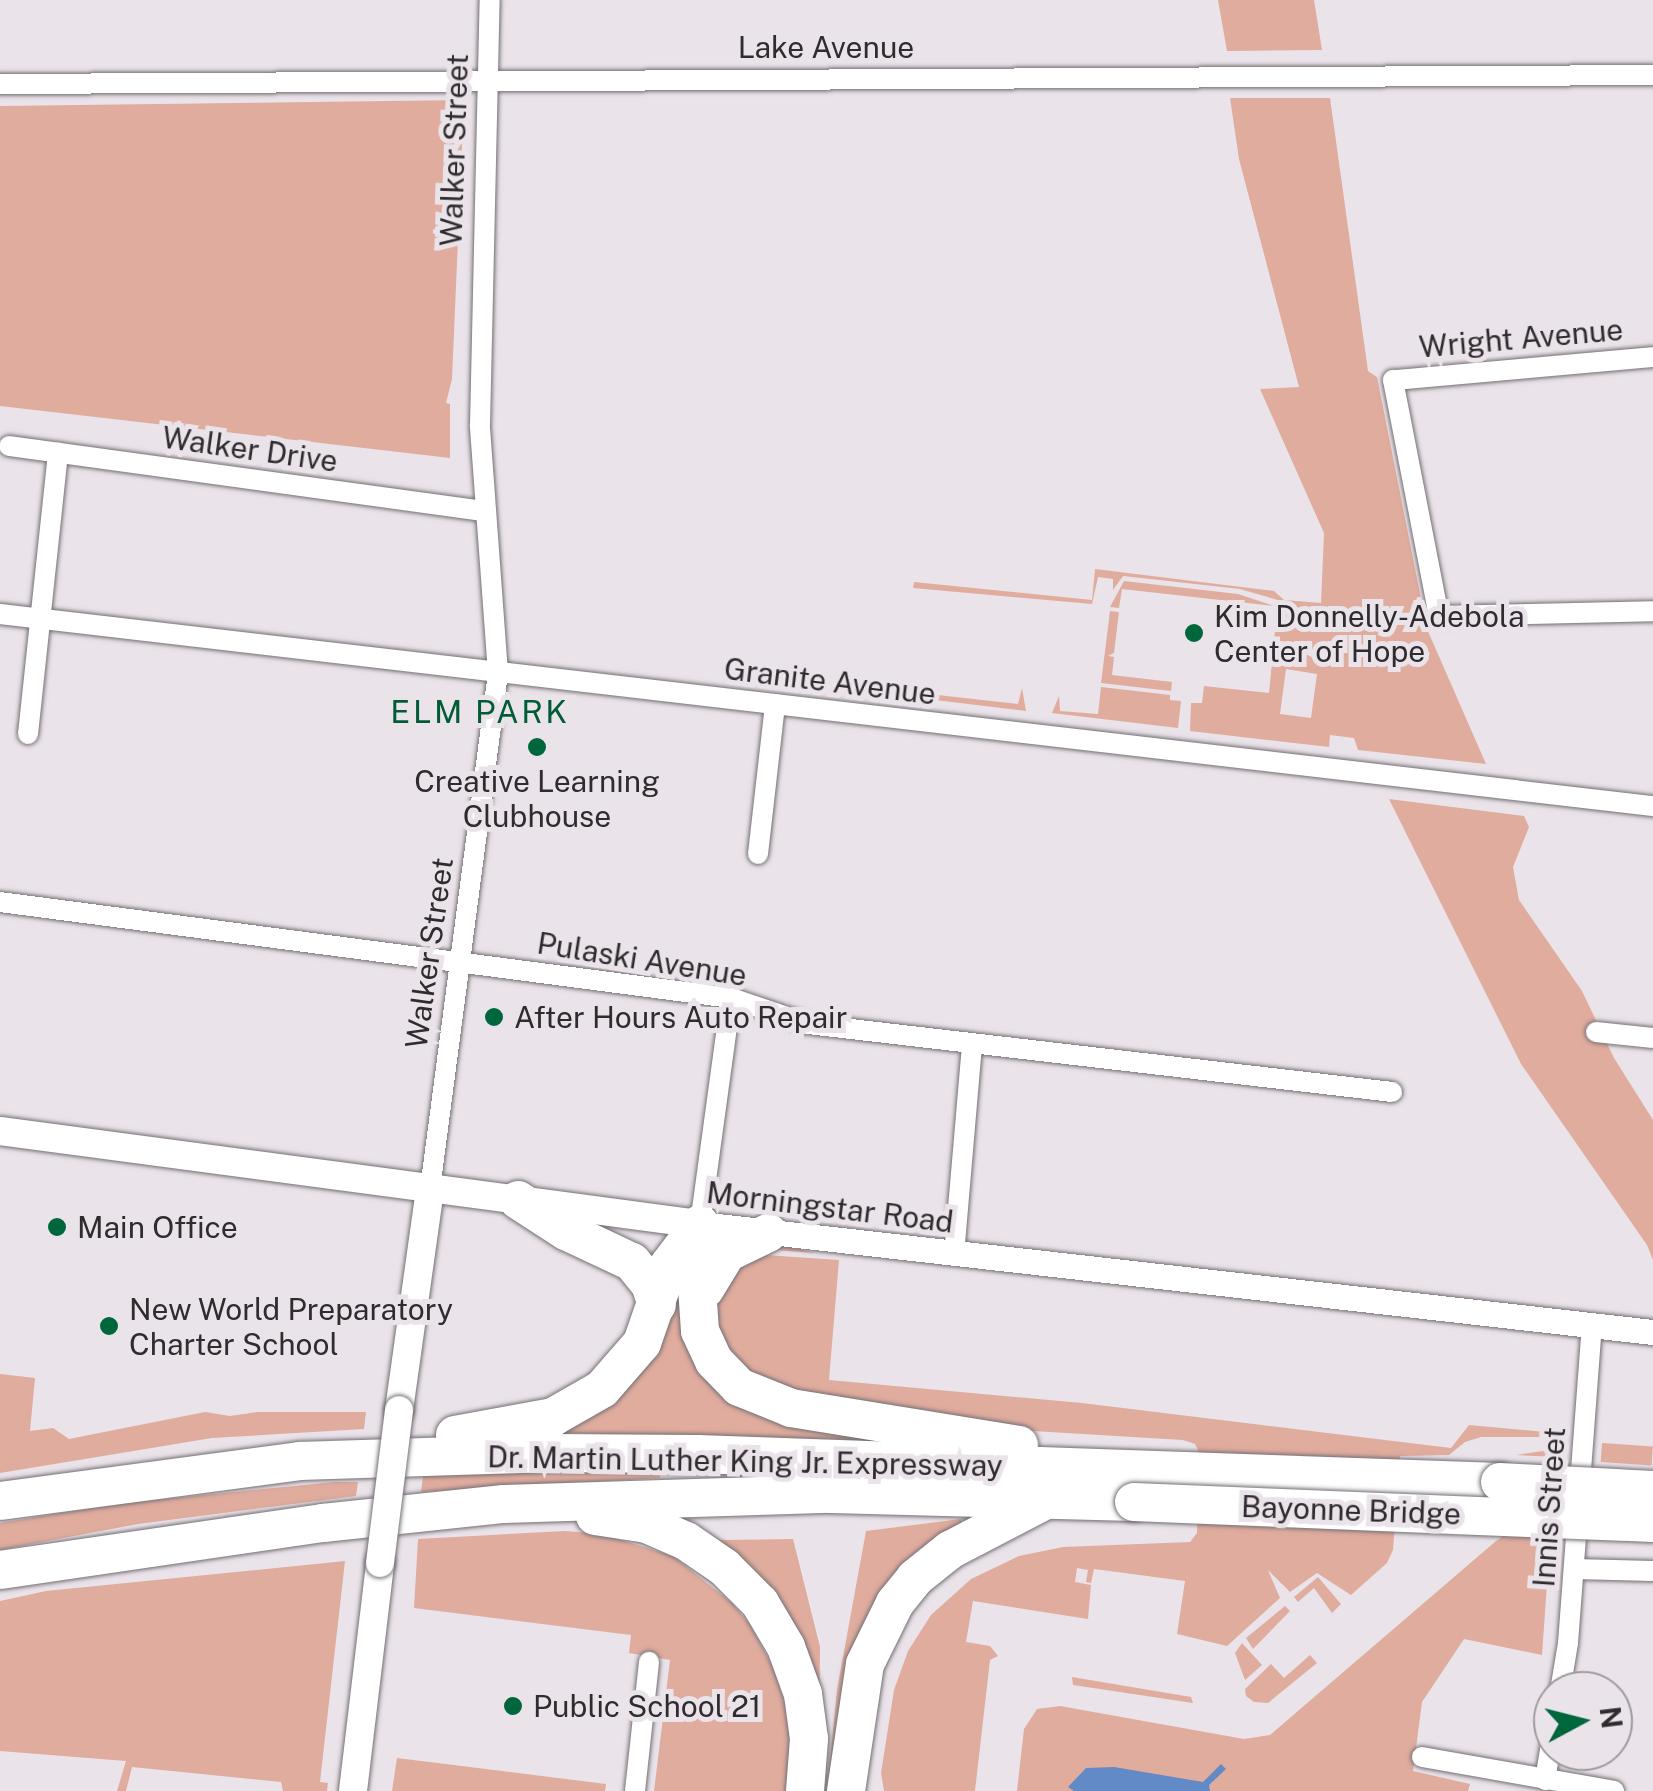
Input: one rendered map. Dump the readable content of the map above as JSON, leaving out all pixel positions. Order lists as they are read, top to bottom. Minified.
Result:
{"streets":{"highway":["Dr. Martin Luther King Jr. Expressway","Bayonne Bridge"],"main road":["Walker Street","Morningstar Road"],"street":["Lake Avenue","Wright Avenue","Walker Drive","Granite Avenue","Pulaski Avenue","Innis Street"]},"crossings":[["Lake Avenue","Walker Street"],["Walker Street","Walker Drive"],["Walker Street","Granite Avenue"],["Walker Street","Pulaski Avenue"],["Walker Street","Morningstar Road"],["Morningstar Road","Innis Street"],["Dr. Martin Luther King Jr. Expressway","Bayonne Bridge"]],"districts":["ELM PARK"],"places":["Kim Donnelly-Adebola Center of Hope","Creative Learning Clubhouse","After Hours Auto Repair","Main Office","New World Preparatory Charter School","Public School 21"],"north":"right"}
